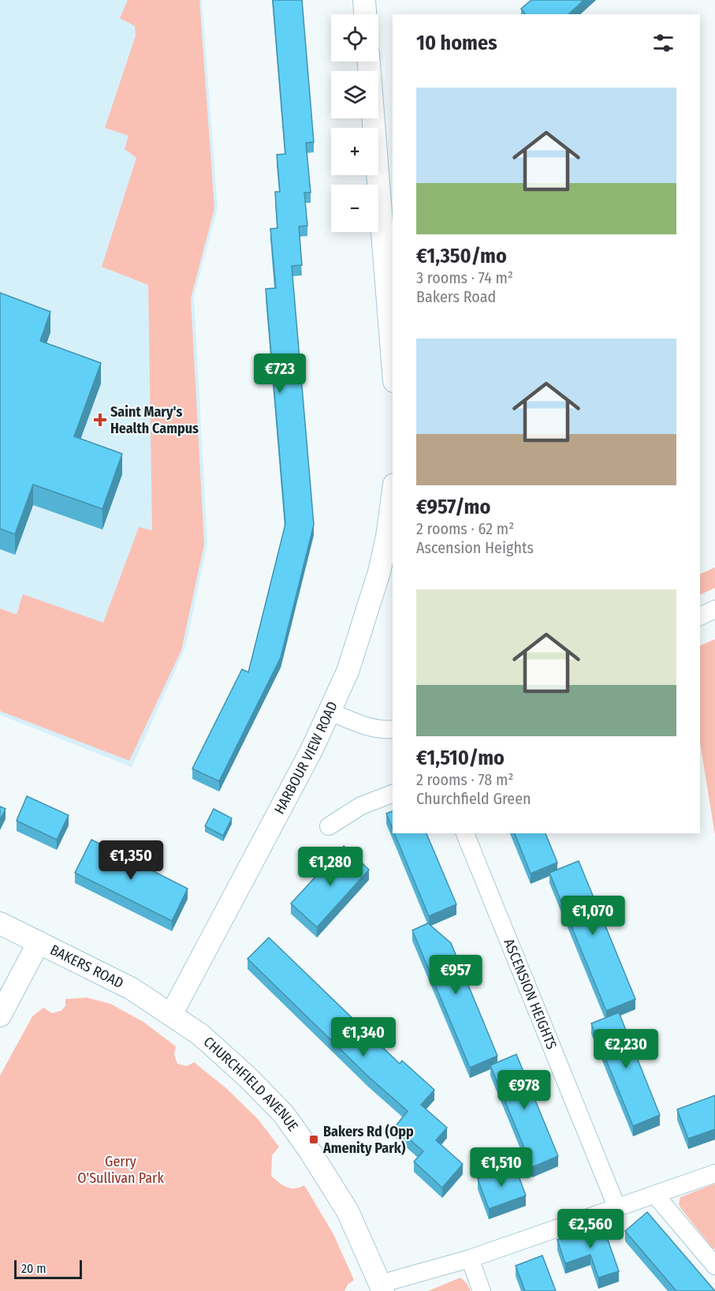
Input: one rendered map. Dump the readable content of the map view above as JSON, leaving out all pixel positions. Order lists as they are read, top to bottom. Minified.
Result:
{"streets":{"street":["HARBOUR VIEW ROAD","BAKERS ROAD","ASCENSION HEIGHTS","CHURCHFIELD AVENUE"]},"crossings":[["HARBOUR VIEW ROAD","BAKERS ROAD"],["HARBOUR VIEW ROAD","CHURCHFIELD AVENUE"],["BAKERS ROAD","CHURCHFIELD AVENUE"]],"parks":["Gerry O'Sullivan Park"],"places":{"health":["Saint Mary's Health Campus"],"transit":["Bakers Rd (Opp Amenity Park)"]},"scale_bar":"20 m","page":{"map_buttons":["+","−"],"heading":"10 homes","list":[{"name":"€1,350/mo","note":"3 rooms · 74 m² · Bakers Road"},{"name":"€957/mo","note":"2 rooms · 62 m² · Ascension Heights"},{"name":"€1,510/mo","note":"2 rooms · 78 m² · Churchfield Green"}],"price":["€723","€1,350","€1,280","€1,070","€957","€1,340","€2,230","€978","€1,510","€2,560"],"scale":"20 m"}}
